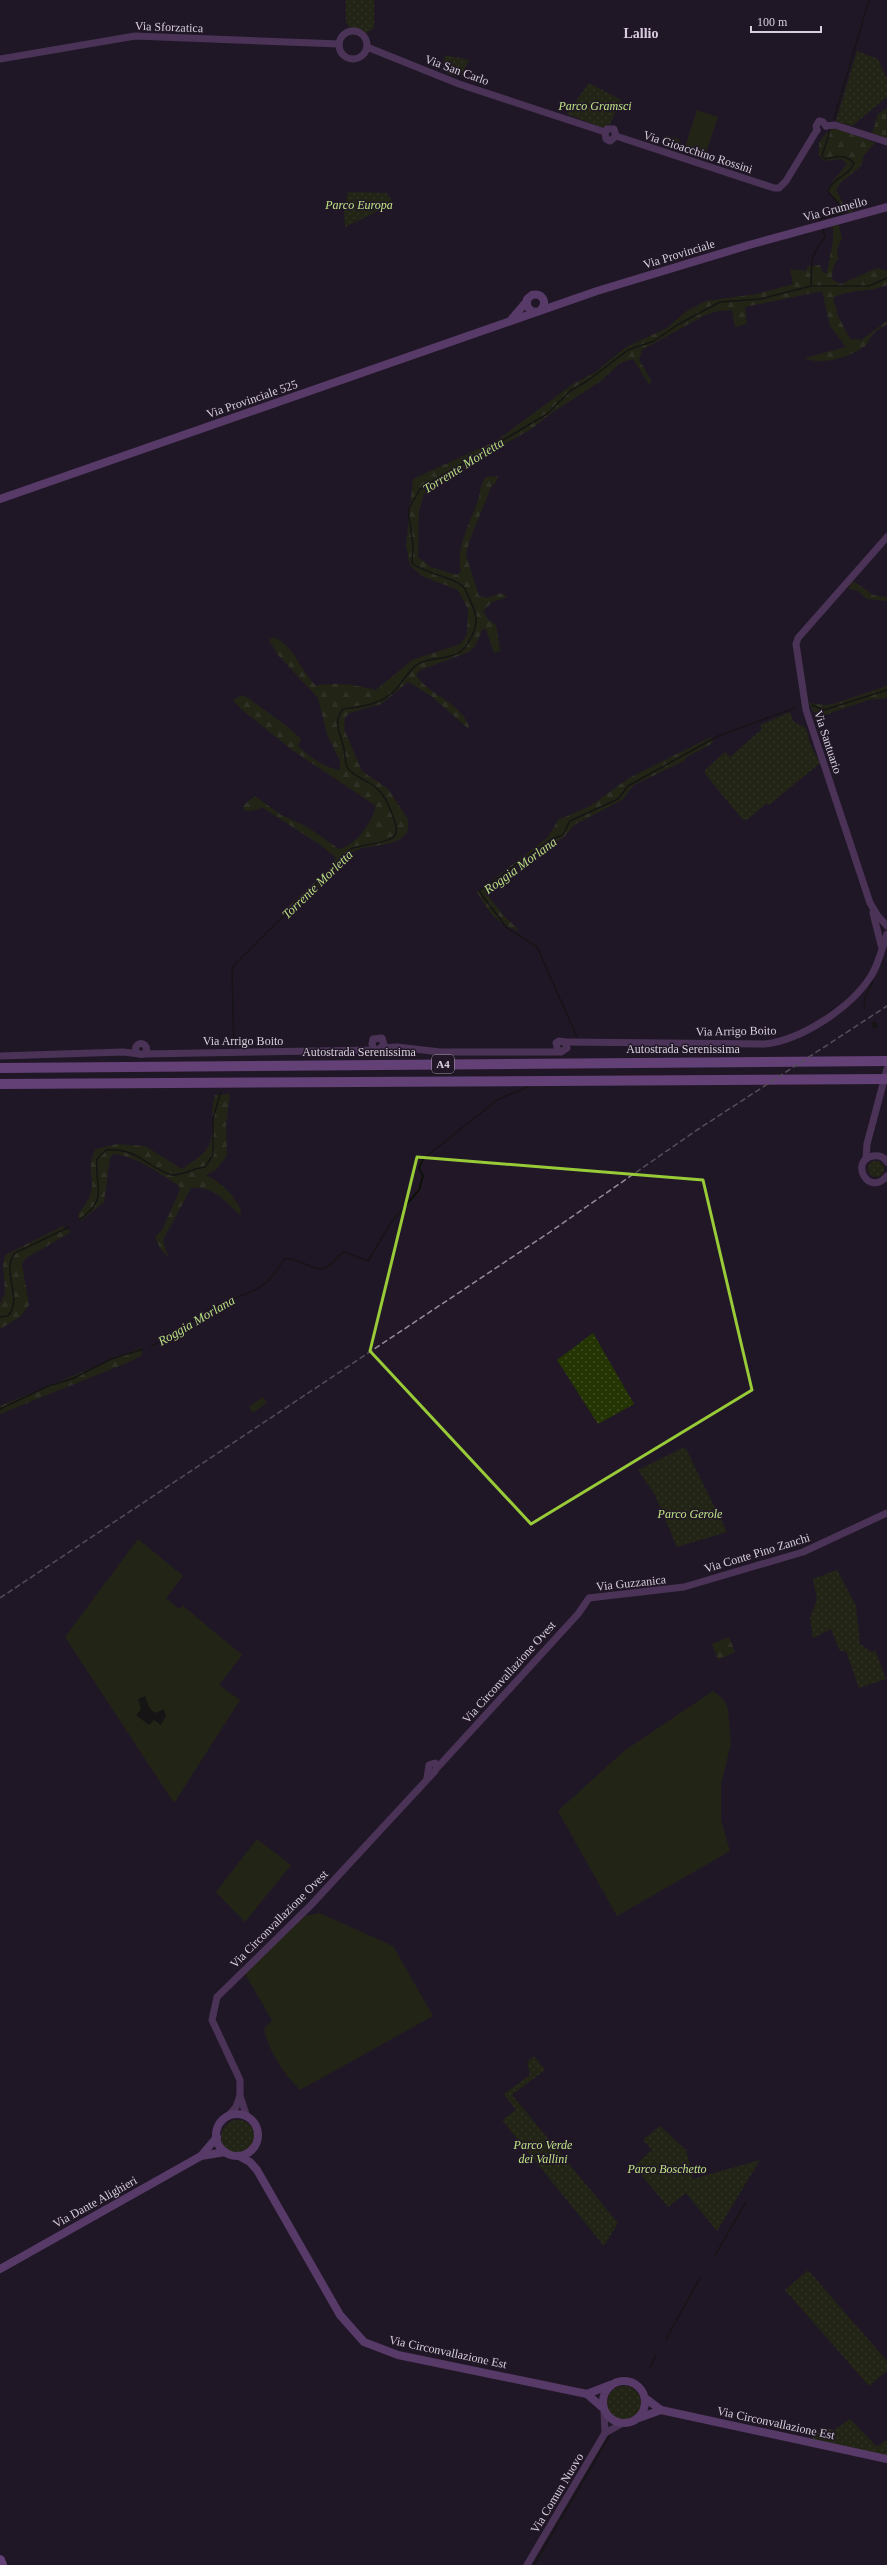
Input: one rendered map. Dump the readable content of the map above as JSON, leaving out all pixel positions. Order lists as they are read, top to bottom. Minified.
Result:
{"streets":{"highway":["Autostrada Serenissima","A4"],"main road":["Via Grumello","Via Provinciale","Via Provinciale 525","Via Dante Alighieri","Via Circonvallazione Est"],"street":["Via Sforzatica","Via San Carlo","Via Gioacchino Rossini","Via Santuario","Via Arrigo Boito","Via Conte Pino Zanchi","Via Guzzanica","Via Circonvallazione Ovest","Via Comun Nuovo"]},"crossings":[["Via Sforzatica","Via San Carlo"],["Via San Carlo","Via Gioacchino Rossini"],["Via Grumello","Via Provinciale"],["Via Provinciale","Via Provinciale 525"],["Via Santuario","Via Arrigo Boito"],["Via Conte Pino Zanchi","Via Guzzanica"],["Via Guzzanica","Via Circonvallazione Ovest"],["Via Circonvallazione Ovest","Via Dante Alighieri"],["Via Circonvallazione Ovest","Via Circonvallazione Est"],["Via Dante Alighieri","Via Circonvallazione Est"]],"districts":["Lallio"],"water":["Torrente Morletta","Roggia Morlana"],"parks":["Parco Gramsci","Parco Europa","Parco Gerole","Parco Verde dei Vallini","Parco Boschetto"],"scale_bar":"100 m"}
